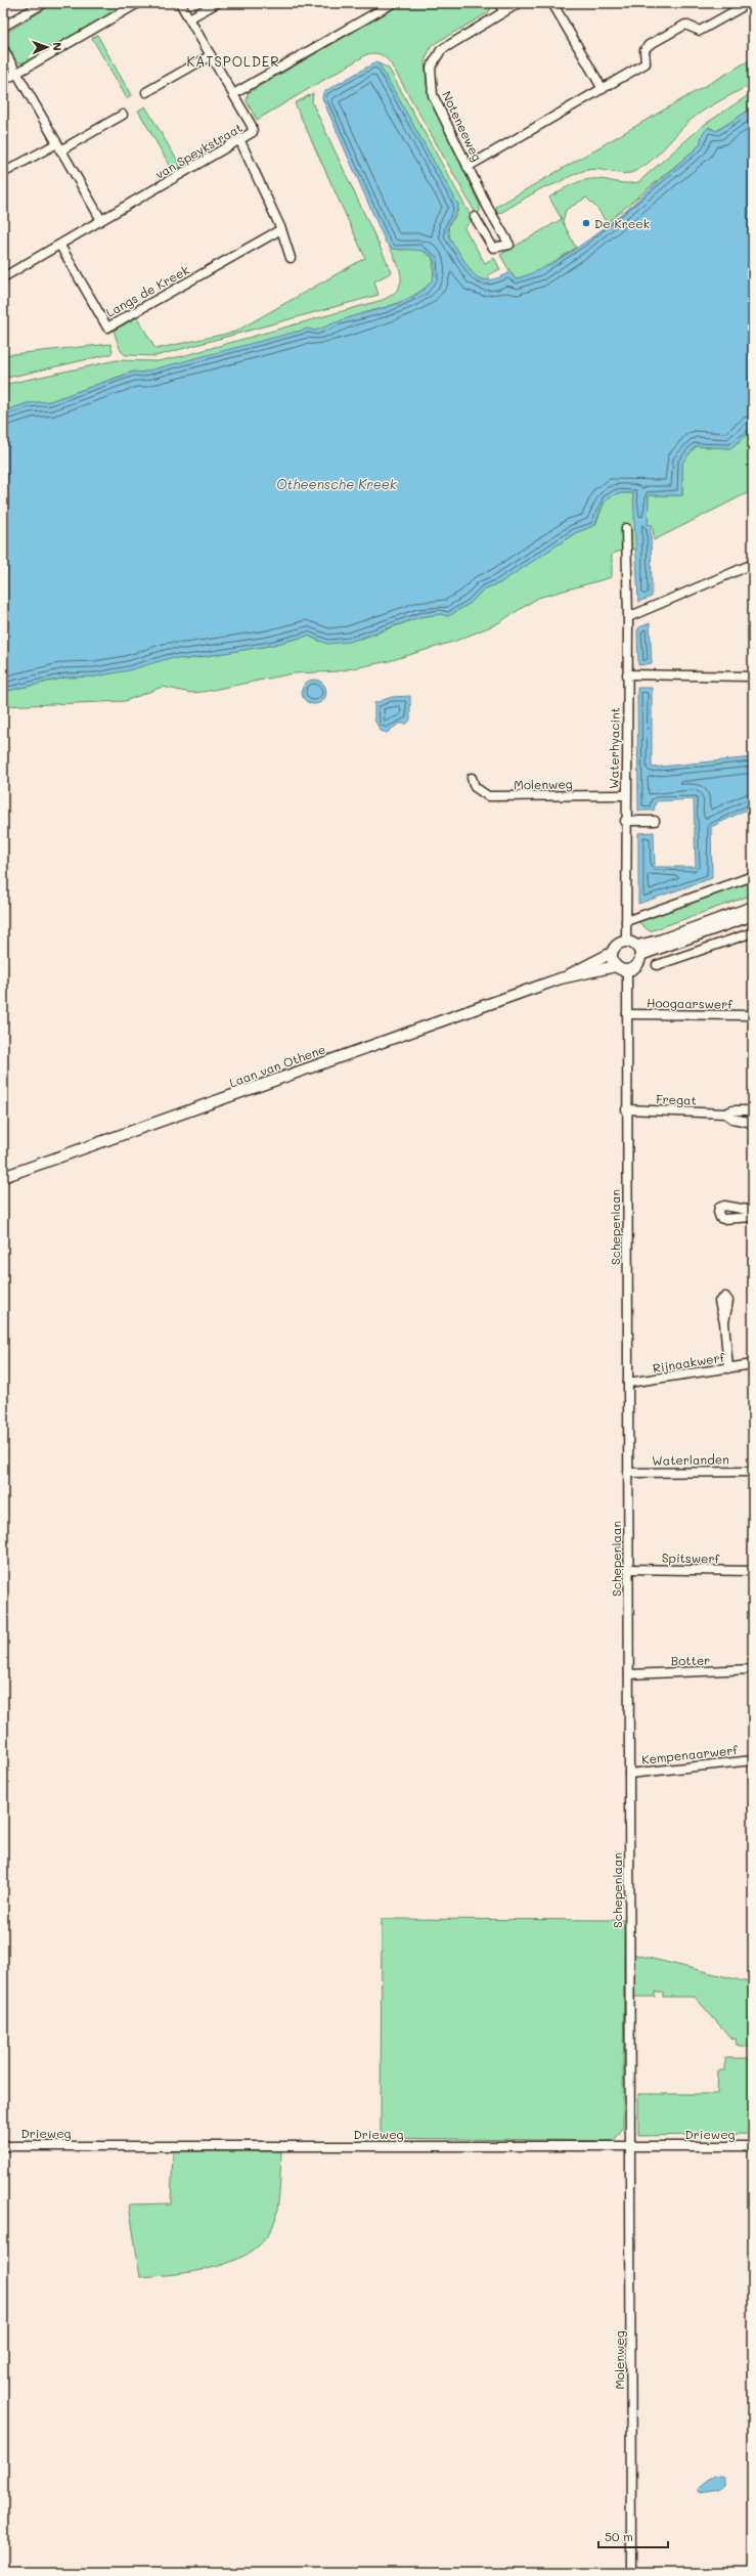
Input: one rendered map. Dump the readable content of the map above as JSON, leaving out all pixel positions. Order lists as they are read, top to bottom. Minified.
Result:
{"streets":{"street":["Noteneeweg","van Speykstraat","Langs de Kreek","Waterhyacint","Molenweg","Hoogaarswerf","Laan van Othene","Fregat","Schepenlaan","Rijnaakwerf","Waterlanden","Spitswerf","Botter","Kempenaarwerf","Drieweg"]},"crossings":[["Waterhyacint","Molenweg"],["Waterhyacint","Laan van Othene"],["Waterhyacint","Schepenlaan"],["Molenweg","Schepenlaan"],["Molenweg","Drieweg"],["Hoogaarswerf","Schepenlaan"],["Laan van Othene","Schepenlaan"],["Fregat","Schepenlaan"],["Schepenlaan","Rijnaakwerf"],["Schepenlaan","Waterlanden"],["Schepenlaan","Spitswerf"],["Schepenlaan","Botter"],["Schepenlaan","Kempenaarwerf"],["Schepenlaan","Drieweg"]],"districts":["KATSPOLDER"],"water":["Otheensche Kreek"],"places":["De Kreek"],"scale_bar":"50 m","north":"right"}
